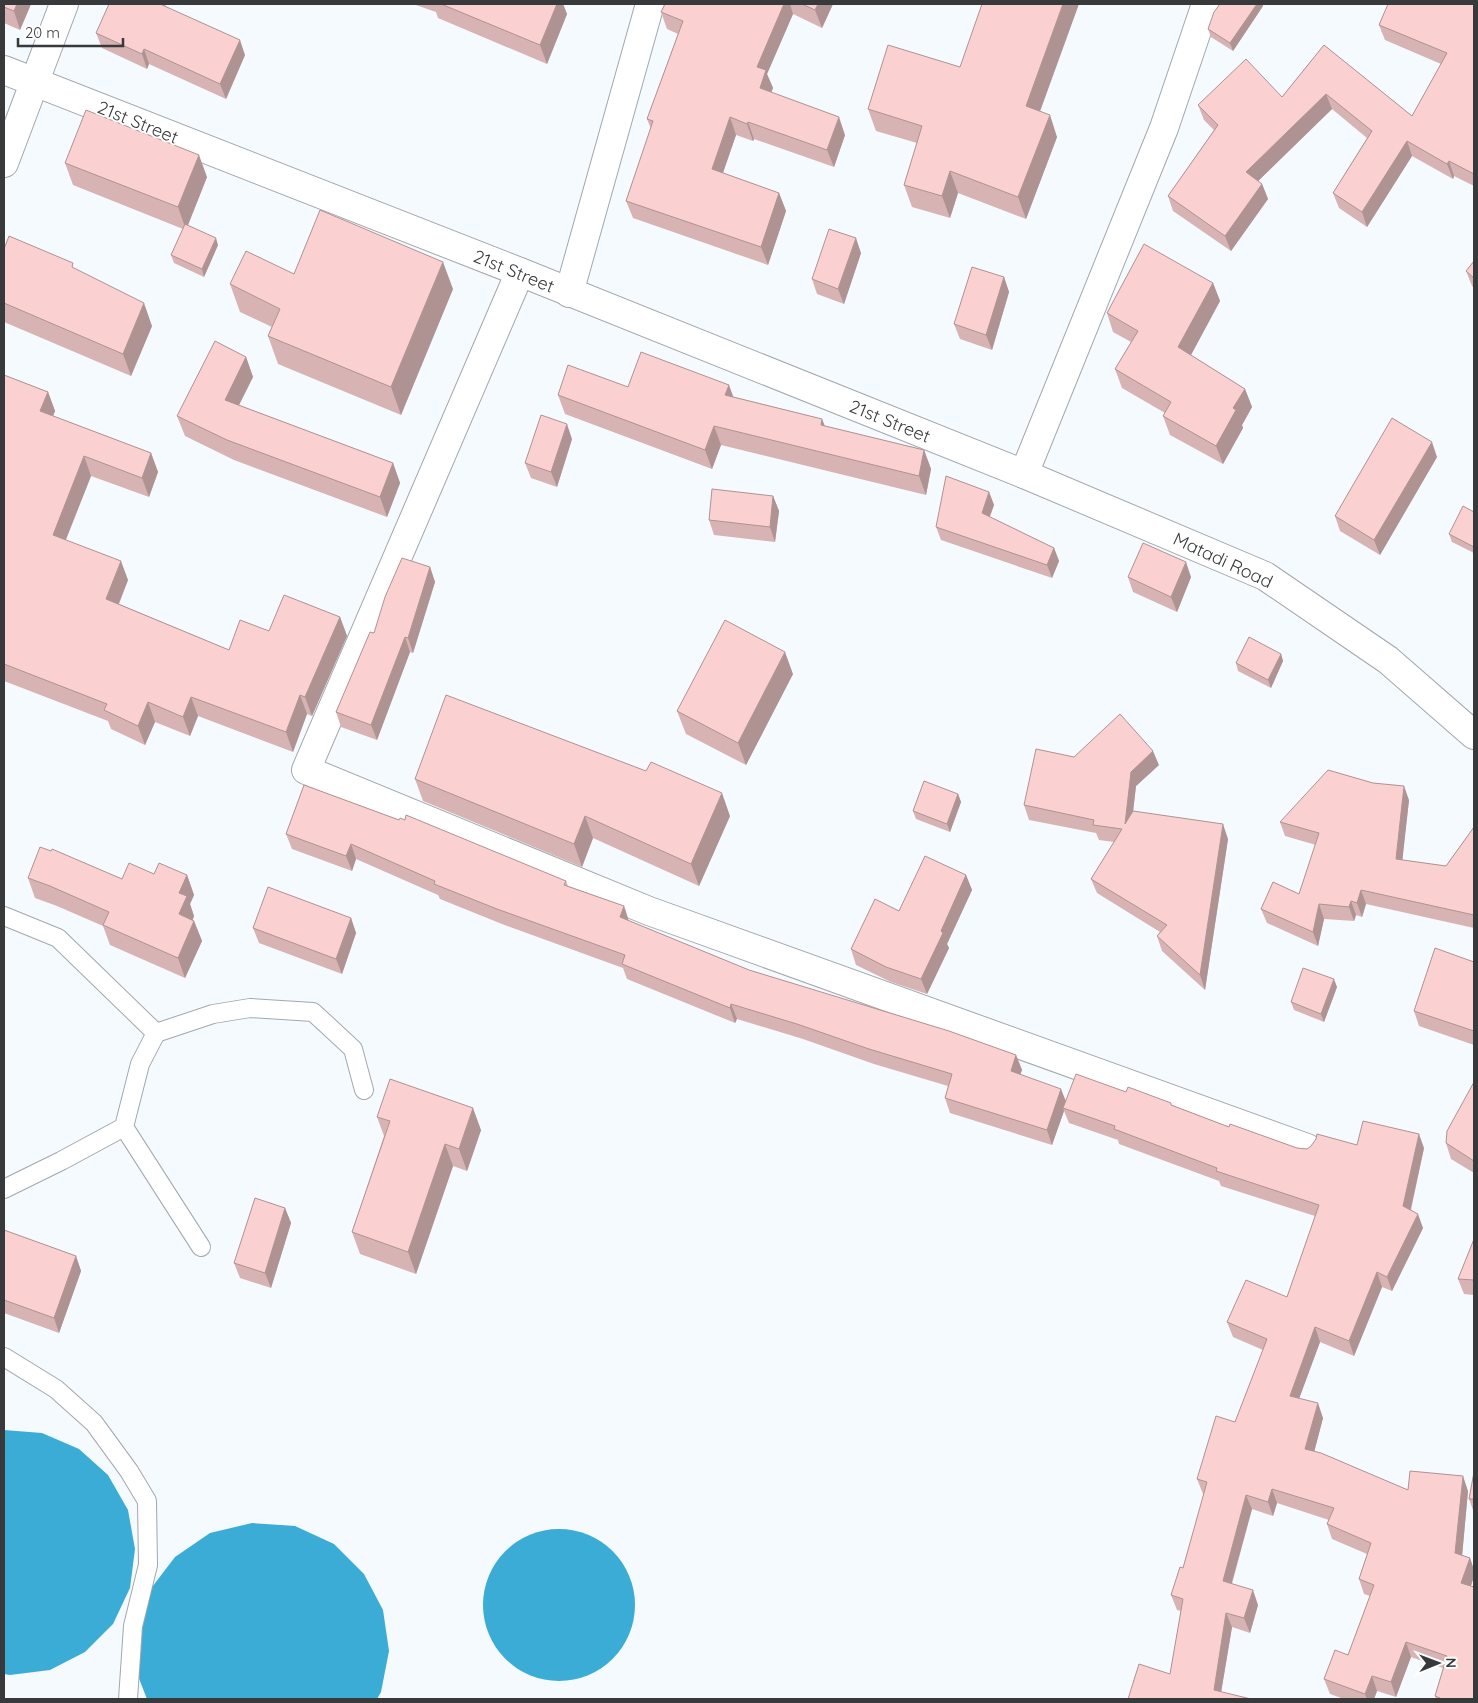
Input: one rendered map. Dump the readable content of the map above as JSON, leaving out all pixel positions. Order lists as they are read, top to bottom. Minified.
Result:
{"streets":{"street":["21st Street","Matadi Road"]},"crossings":[["21st Street","Matadi Road"]],"scale_bar":"20 m","north":"right"}
